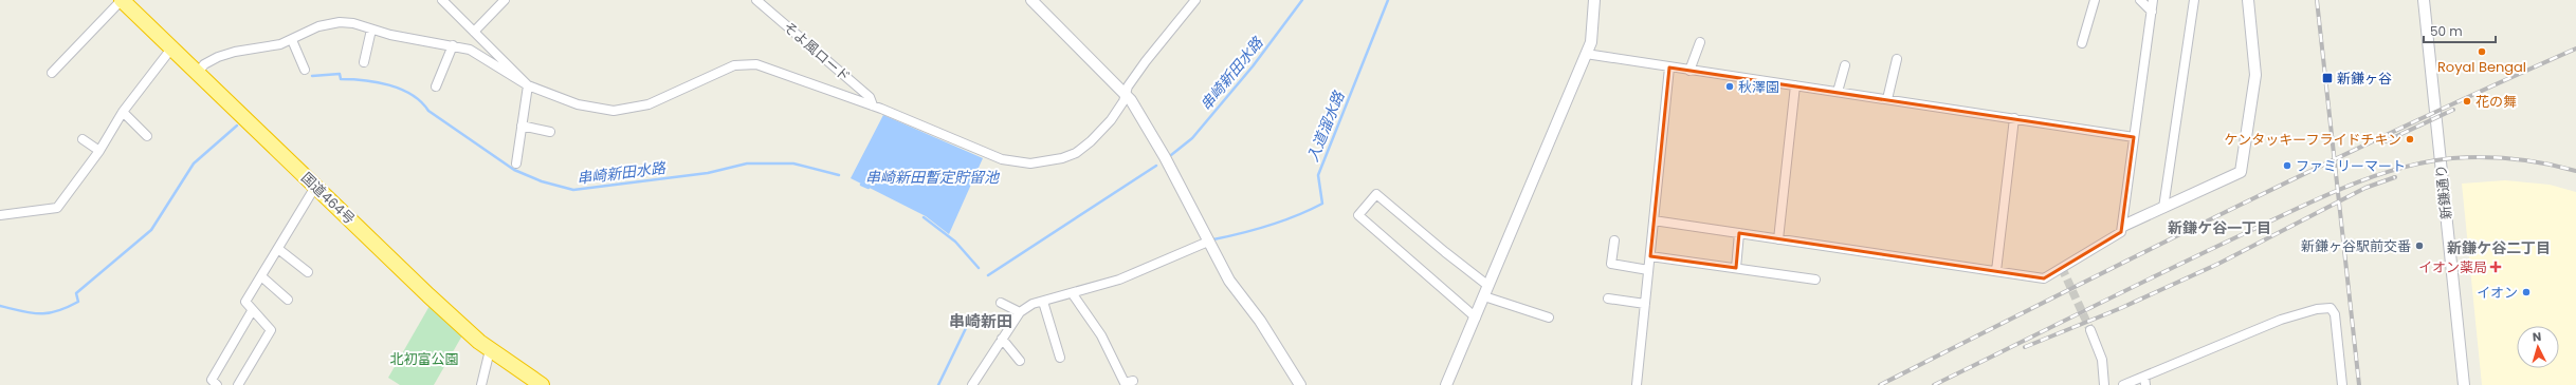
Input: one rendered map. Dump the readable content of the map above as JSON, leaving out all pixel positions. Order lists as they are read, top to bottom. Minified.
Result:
{"streets":{"highway":["国道464号"],"street":["そよ風ロード","新鎌通り"]},"districts":["新鎌ケ谷一丁目","新鎌ケ谷二丁目","串崎新田"],"water":["串崎新田水路","入道溜水路","串崎新田暫定貯留池"],"parks":["北初富公園"],"places":{"other":["Royal Bengal","秋澤園","花の舞","ケンタッキーフライドチキン","ファミリーマート","新鎌ヶ谷駅前交番","イオン"],"transit":["新鎌ヶ谷"],"health":["イオン薬局"]},"scale_bar":"50 m","north":"top"}
